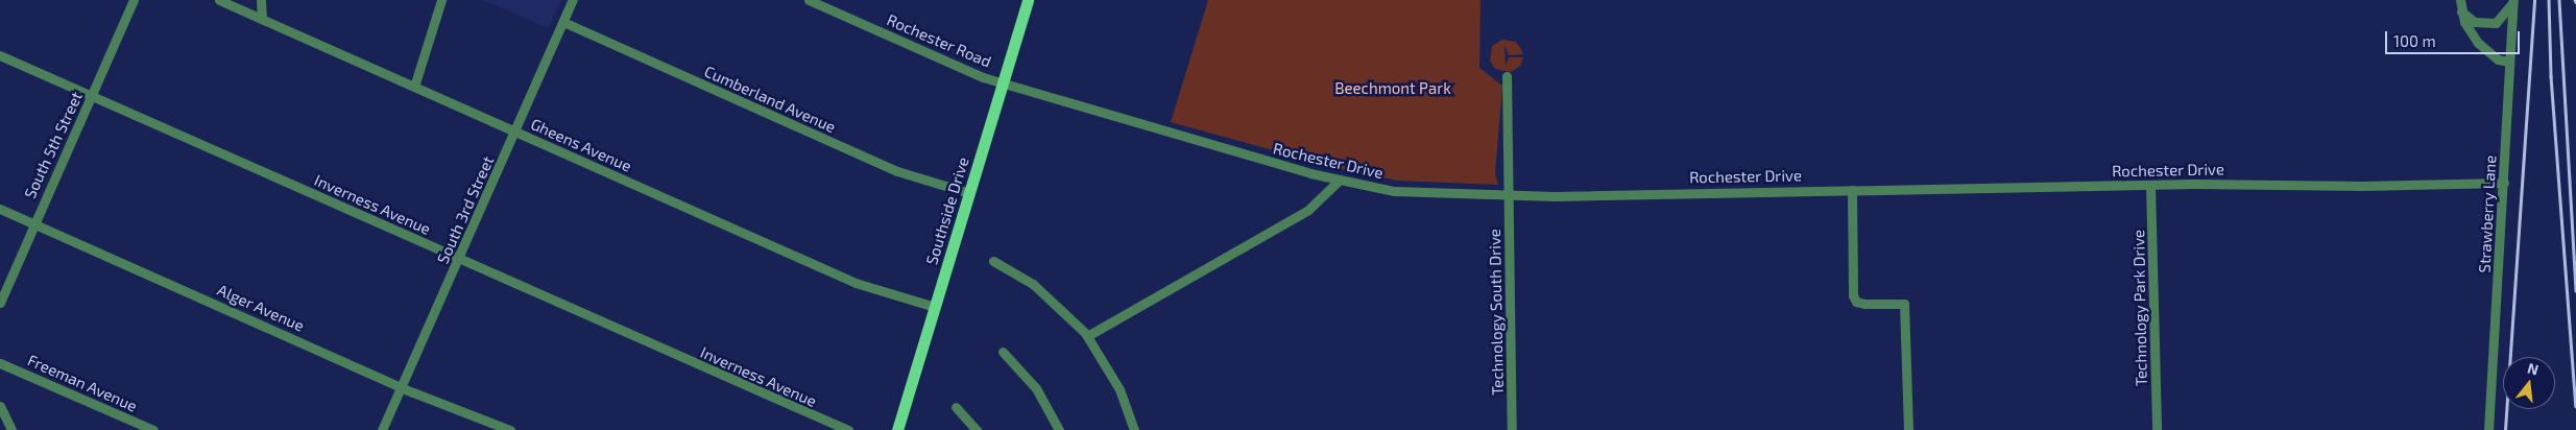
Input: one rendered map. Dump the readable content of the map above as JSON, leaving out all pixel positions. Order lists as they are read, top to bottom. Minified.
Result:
{"streets":{"main road":["Southside Drive"],"street":["Rochester Road","Cumberland Avenue","South 5th Street","Gheens Avenue","Rochester Drive","Inverness Avenue","South 3rd Street","Strawberry Lane","Alger Avenue","Technology Park Drive","Technology South Drive","Freeman Avenue"]},"crossings":[["Rochester Road","Rochester Drive"],["Rochester Road","Southside Drive"],["Cumberland Avenue","South 3rd Street"],["Cumberland Avenue","Southside Drive"],["South 5th Street","Inverness Avenue"],["South 5th Street","Alger Avenue"],["Gheens Avenue","South 3rd Street"],["Gheens Avenue","Southside Drive"],["Rochester Drive","Southside Drive"],["Rochester Drive","Strawberry Lane"],["Rochester Drive","Technology Park Drive"],["Rochester Drive","Technology South Drive"],["Inverness Avenue","South 3rd Street"],["South 3rd Street","Alger Avenue"]],"parks":["Beechmont Park"],"scale_bar":"100 m","north":"top"}
